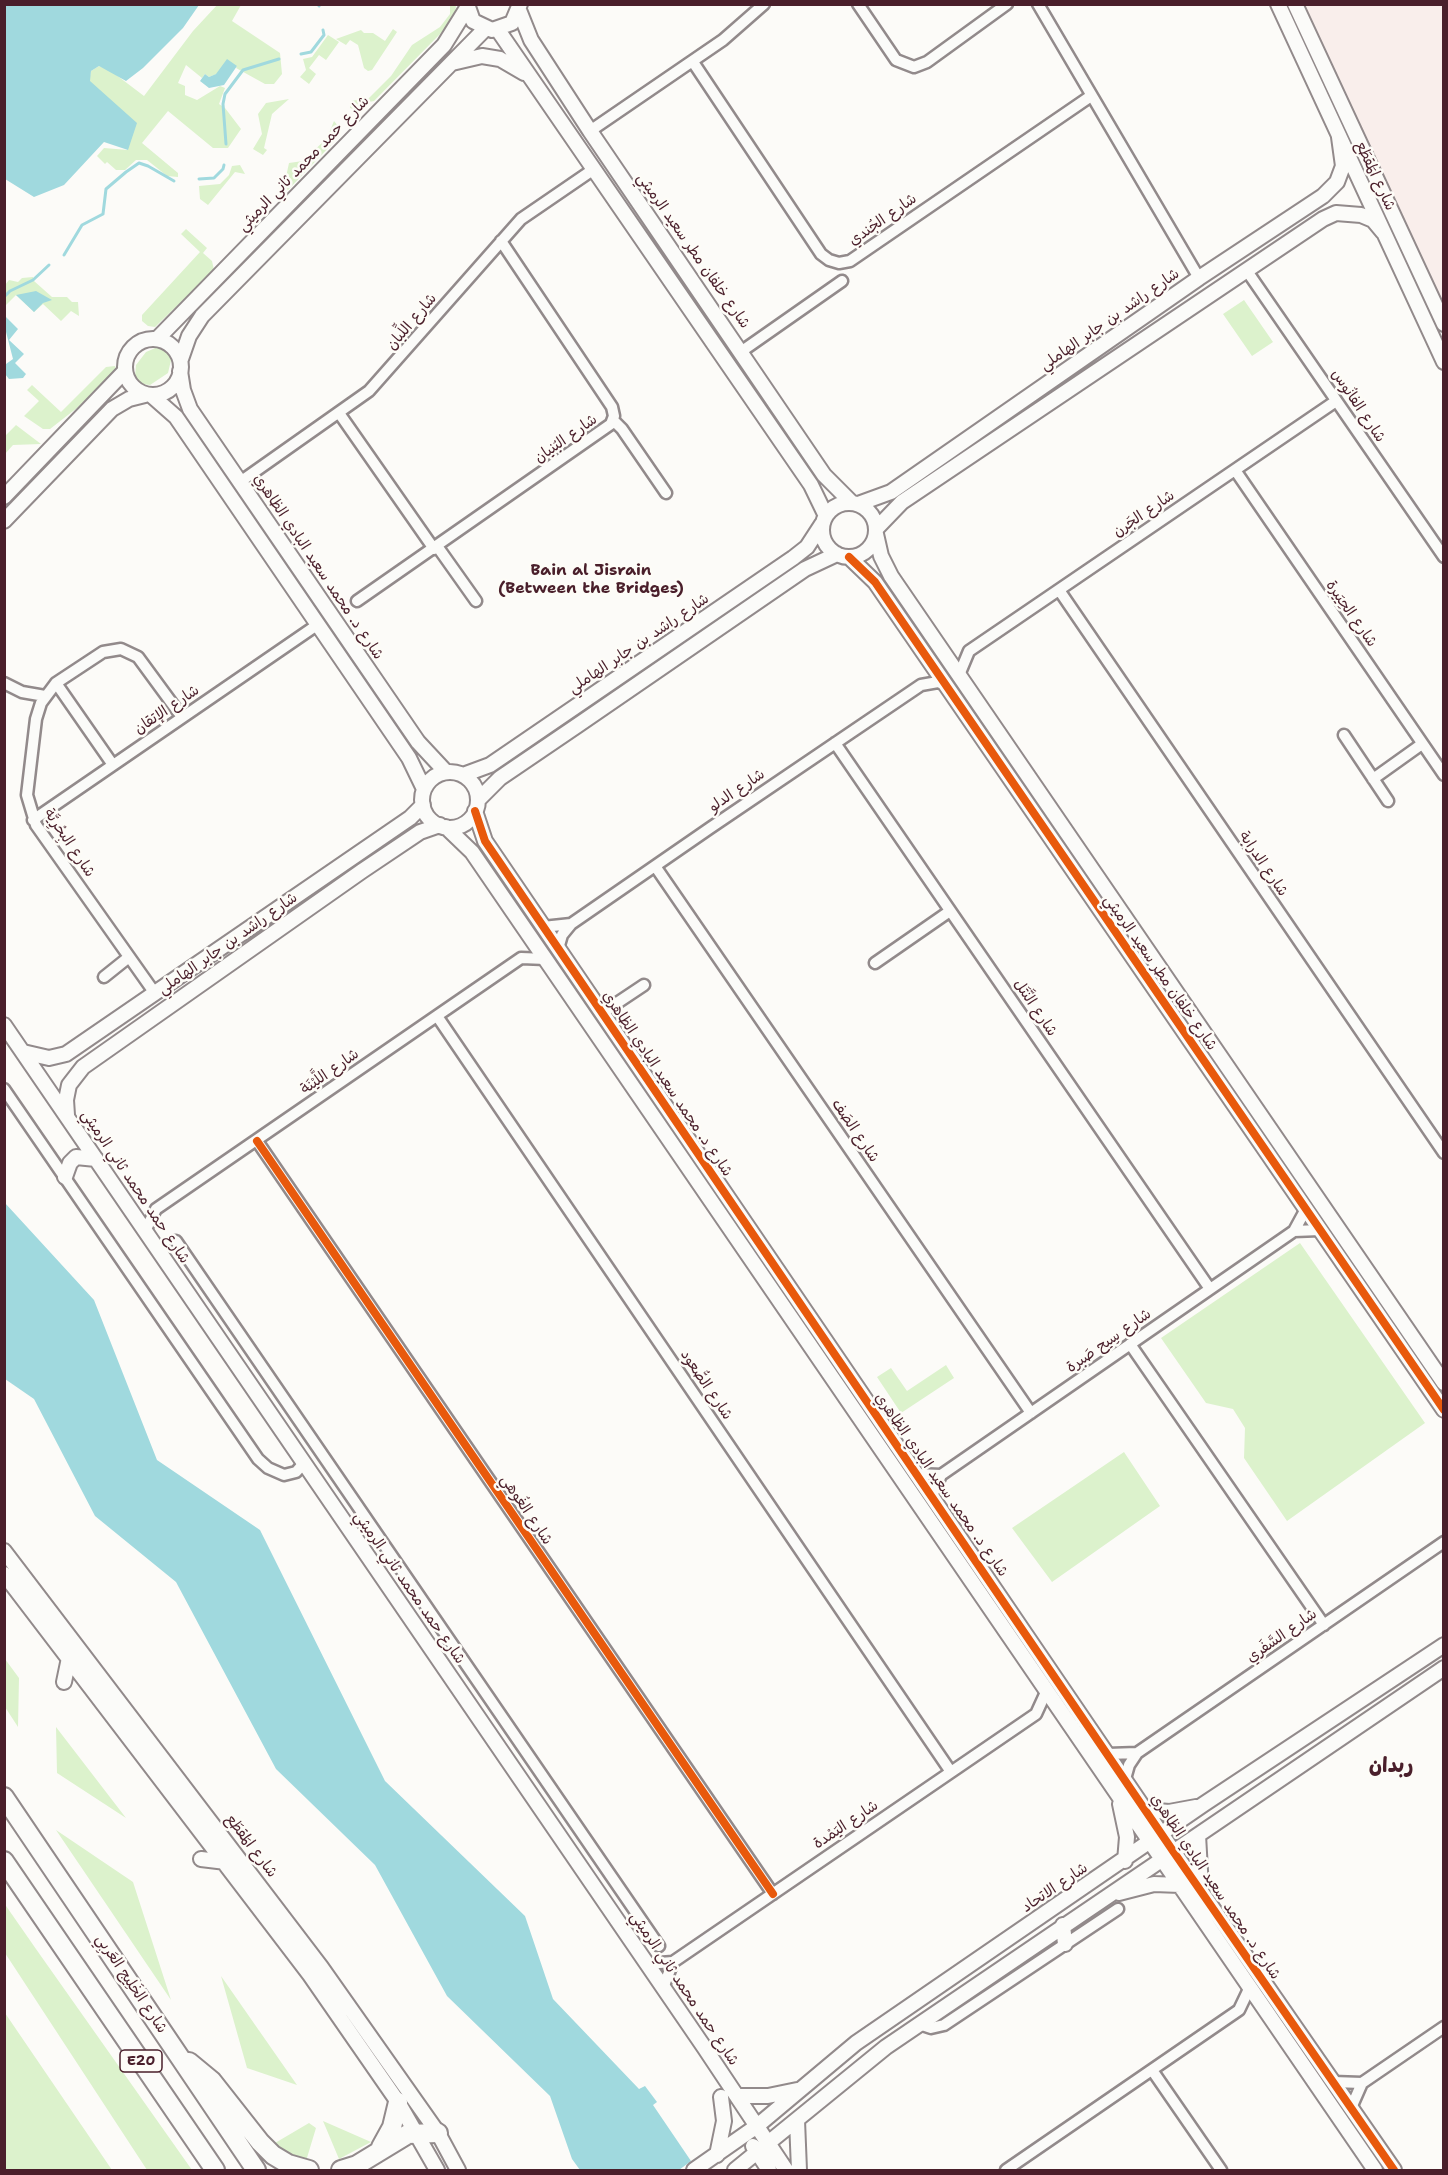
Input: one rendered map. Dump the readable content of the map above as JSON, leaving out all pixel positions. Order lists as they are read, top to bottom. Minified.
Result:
{"streets":{"highway":["شارع الخَلِيج العَربِي","E20"],"street":["شارع حمد محمد ثاني الرميثي","شارع المَقطَع","شارع الجُندي","شارع خلفان مطر سعيد الرميثي","شارع راشد بن جابر الهاملي","شارع اللِّبان","شارع الفانُوس","شارع البُنيان","شارع الجَرن","شارع د. محمد سعيد البادي الظاهري","شارع الحِيَيرة","شارع الإتقان","شارع الدلو","شارع البِحْرِيَّة","شارع الدرابة","شارع النَّتَل","شارع اللَّيْنَة","شارع الصَف","شارع سِيح صَبرة","شارع الصُّعود","شارع الغُوهي","شارع السَّفَري","شارع اليَمْدة","شارع الاتحاد"]},"crossings":[["شارع حمد محمد ثاني الرميثي","شارع راشد بن جابر الهاملي"],["شارع حمد محمد ثاني الرميثي","شارع د. محمد سعيد البادي الظاهري"],["شارع حمد محمد ثاني الرميثي","شارع اللَّيْنَة"],["شارع حمد محمد ثاني الرميثي","شارع اليَمْدة"],["شارع حمد محمد ثاني الرميثي","شارع الاتحاد"],["شارع المَقطَع","شارع راشد بن جابر الهاملي"],["شارع خلفان مطر سعيد الرميثي","شارع راشد بن جابر الهاملي"],["شارع خلفان مطر سعيد الرميثي","شارع الجَرن"],["شارع خلفان مطر سعيد الرميثي","شارع سِيح صَبرة"],["شارع راشد بن جابر الهاملي","شارع د. محمد سعيد البادي الظاهري"],["شارع راشد بن جابر الهاملي","شارع البِحْرِيَّة"],["شارع اللِّبان","شارع البُنيان"],["شارع اللِّبان","شارع د. محمد سعيد البادي الظاهري"],["شارع الفانُوس","شارع الجَرن"],["شارع الجَرن","شارع الحِيَيرة"],["شارع الجَرن","شارع الدرابة"],["شارع د. محمد سعيد البادي الظاهري","شارع الدلو"],["شارع د. محمد سعيد البادي الظاهري","شارع اليَمْدة"],["شارع د. محمد سعيد البادي الظاهري","شارع الاتحاد"],["شارع الإتقان","شارع البِحْرِيَّة"],["شارع الدلو","شارع النَّتَل"],["شارع الدلو","شارع الصَف"],["شارع النَّتَل","شارع سِيح صَبرة"],["شارع اللَّيْنَة","شارع الصُّعود"],["شارع اللَّيْنَة","شارع الغُوهي"],["شارع الصَف","شارع سِيح صَبرة"],["شارع الصُّعود","شارع اليَمْدة"],["شارع الغُوهي","شارع اليَمْدة"]],"districts":["Bain al Jisrain (Between the Bridges)","ربدان"]}
